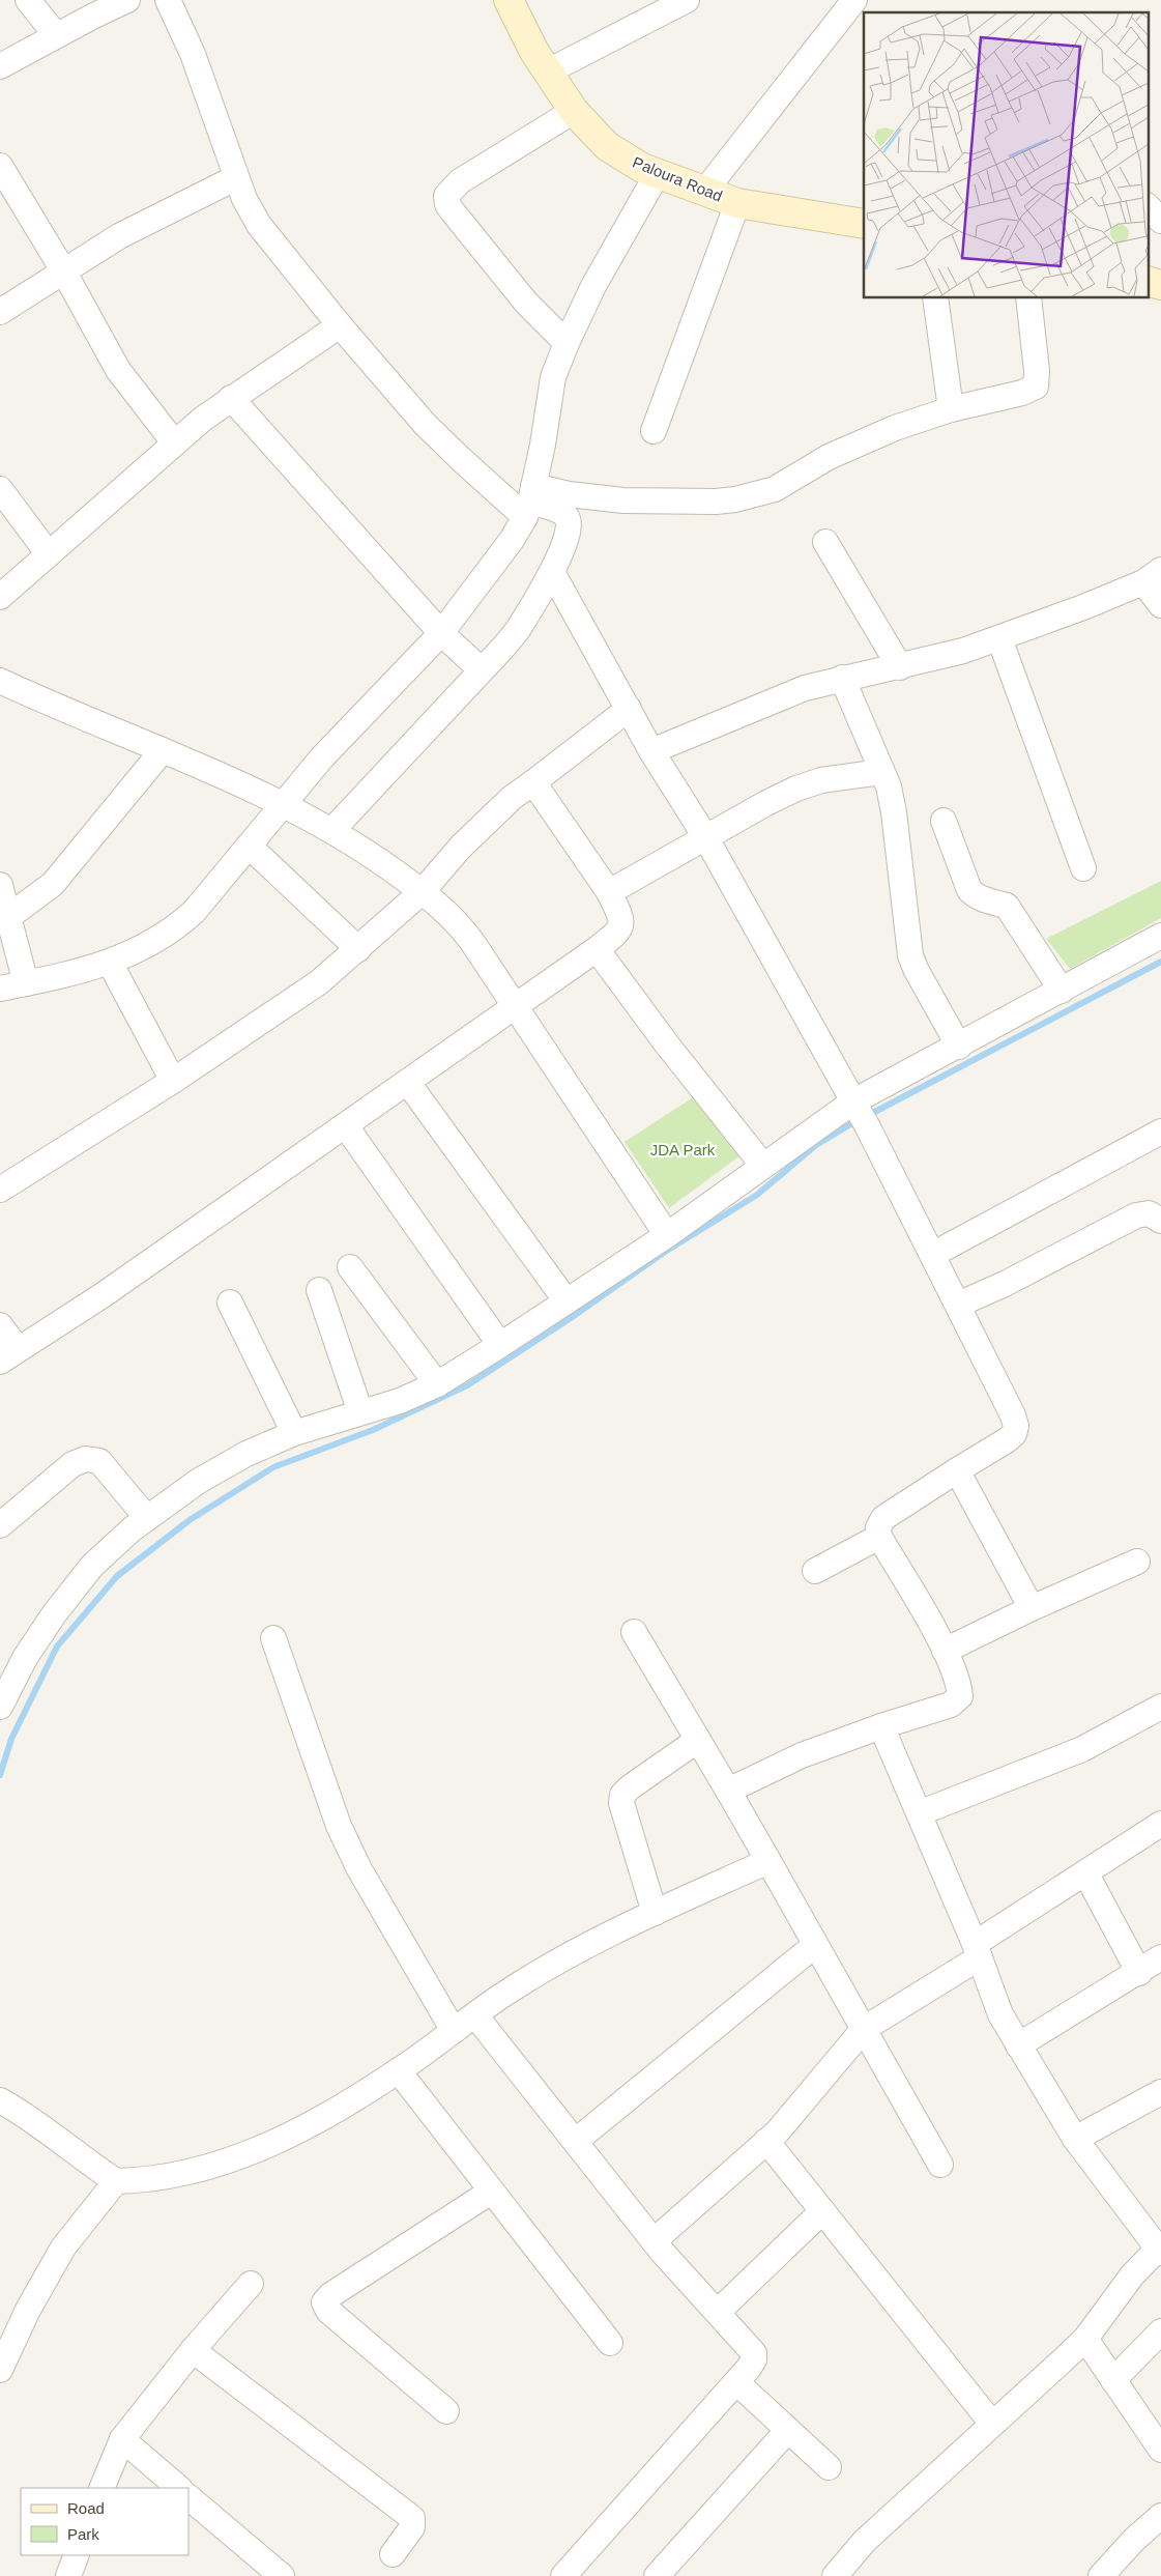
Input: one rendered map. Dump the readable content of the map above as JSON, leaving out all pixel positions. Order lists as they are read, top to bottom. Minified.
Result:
{"streets":{"main road":["Paloura Road"]},"parks":["JDA Park"],"legend":["Road","Park"]}
